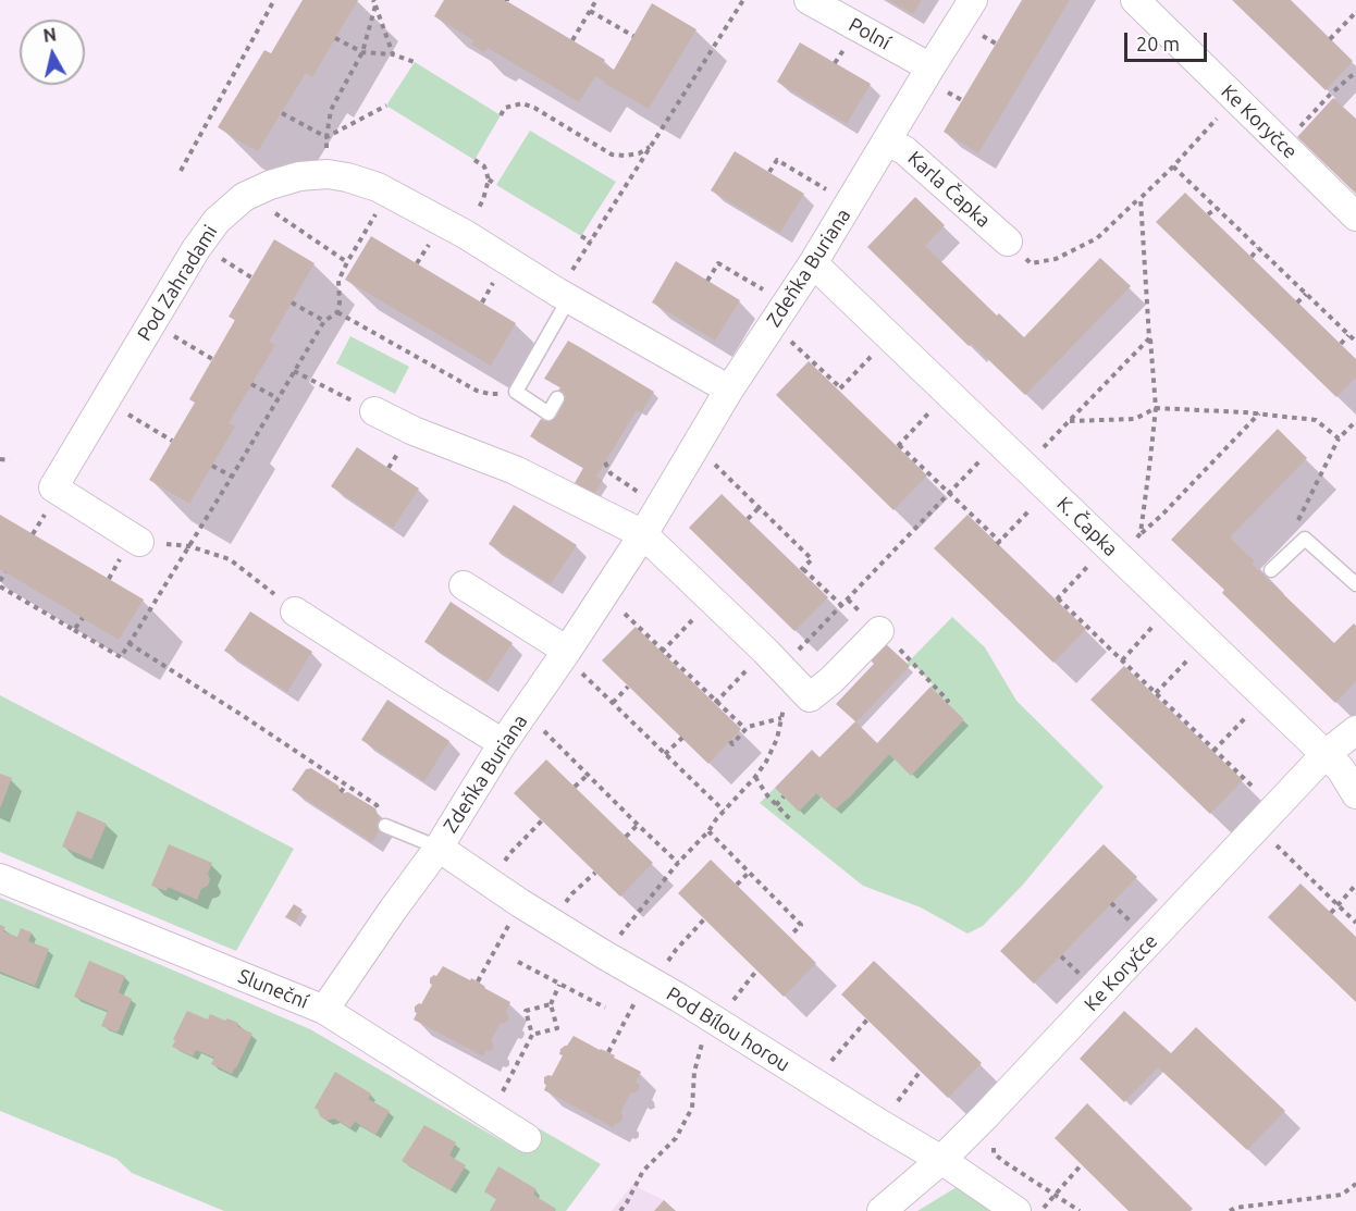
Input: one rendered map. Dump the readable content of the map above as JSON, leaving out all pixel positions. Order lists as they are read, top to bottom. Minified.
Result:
{"streets":{"street":["Polní","Ke Koryčce","Karla Čapka","Zdeňka Buriana","Pod Zahradami","K. Čapka","Sluneční","Pod Bílou horou"]},"crossings":[["Polní","Zdeňka Buriana"],["Ke Koryčce","K. Čapka"],["Ke Koryčce","Pod Bílou horou"],["Karla Čapka","Zdeňka Buriana"],["Zdeňka Buriana","Pod Zahradami"],["Zdeňka Buriana","K. Čapka"],["Zdeňka Buriana","Sluneční"],["Zdeňka Buriana","Pod Bílou horou"]],"scale_bar":"20 m","north":"top"}
